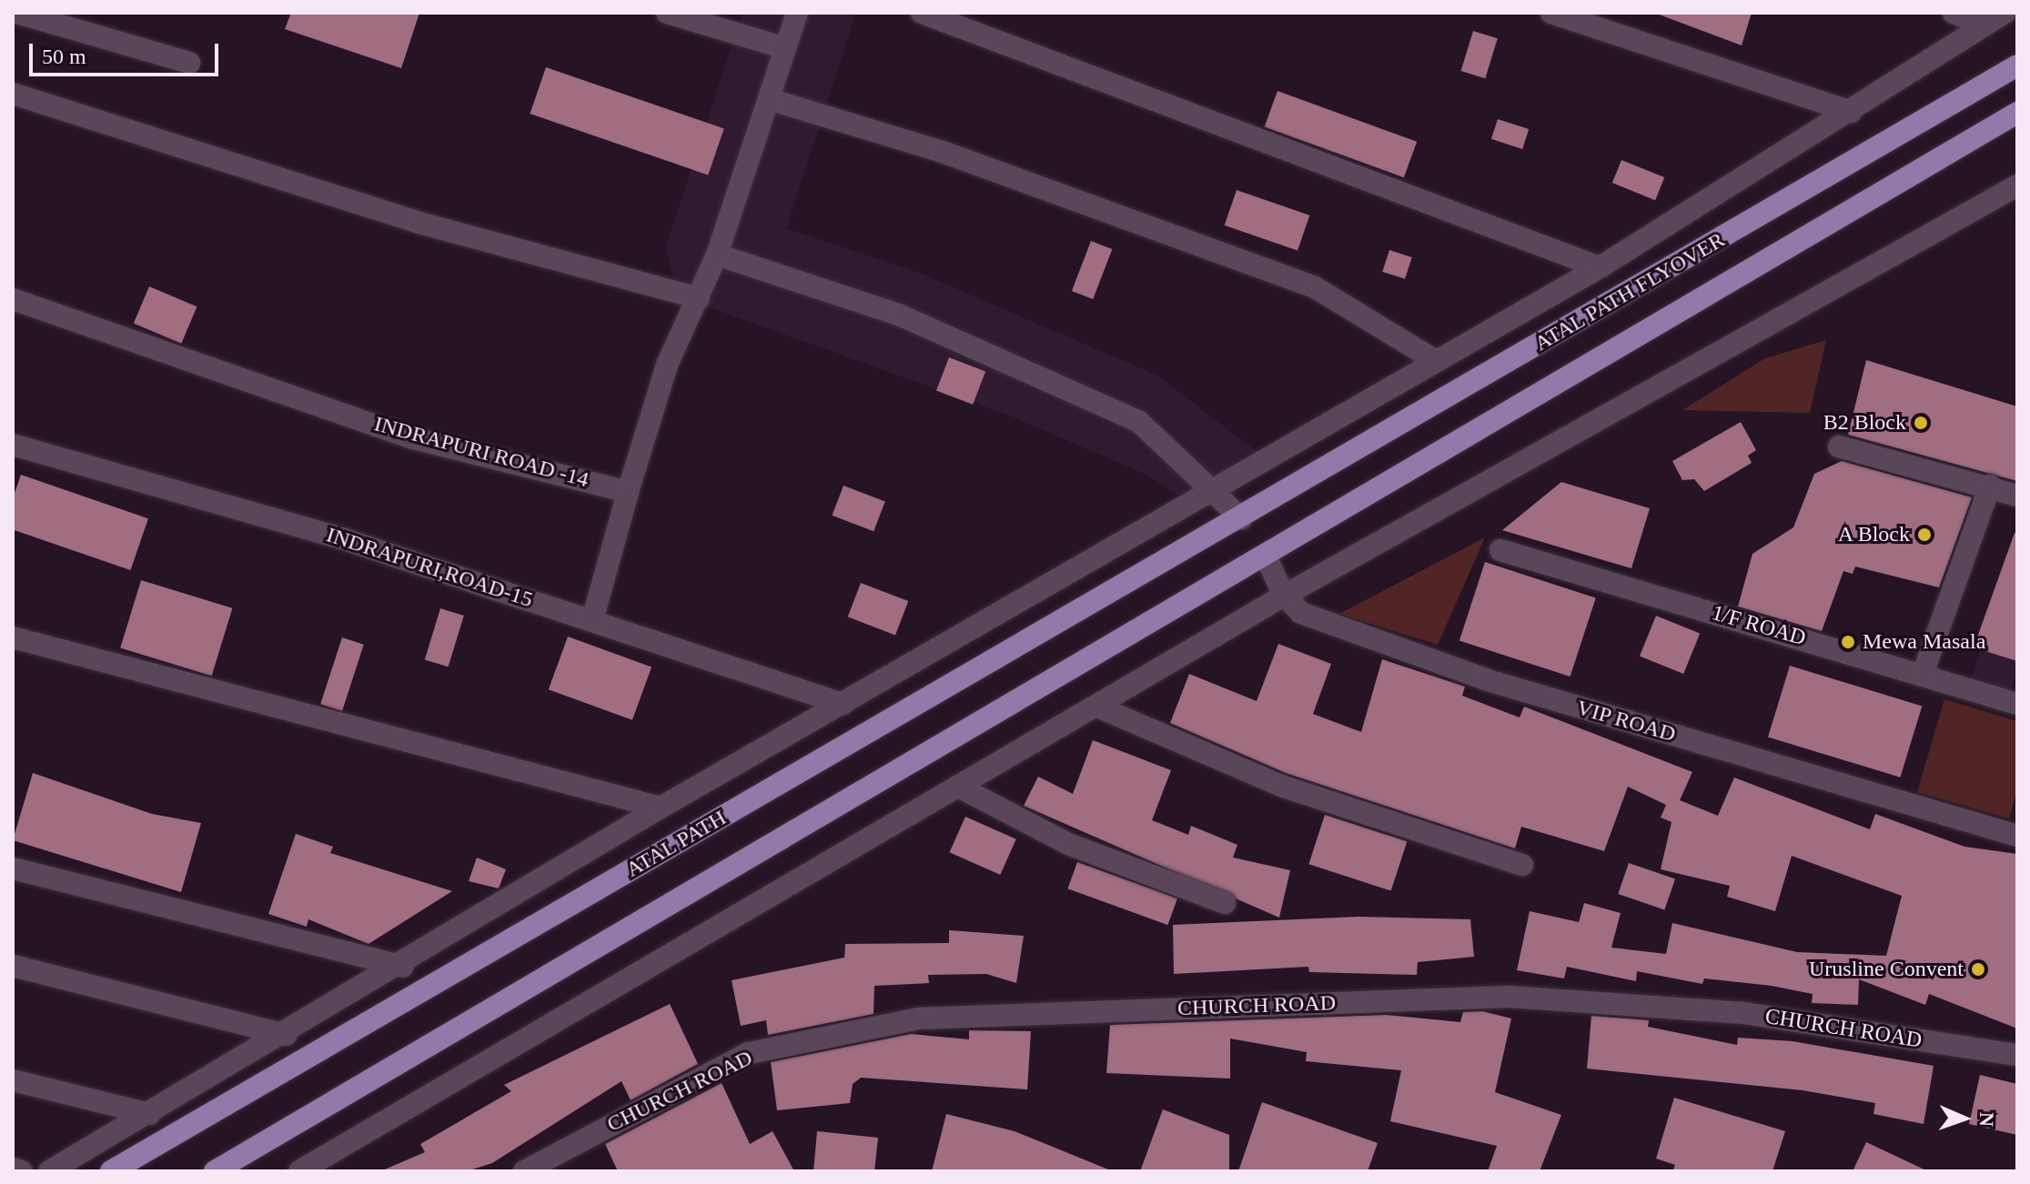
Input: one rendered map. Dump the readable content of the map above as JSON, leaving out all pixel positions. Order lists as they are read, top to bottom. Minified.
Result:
{"streets":{"main road":["ATAL PATH FLYOVER","ATAL PATH"],"street":["INDRAPURI ROAD -14","INDRAPURI,ROAD-15","1/F ROAD","VIP ROAD","CHURCH ROAD"]},"crossings":[["ATAL PATH FLYOVER","VIP ROAD"],["ATAL PATH FLYOVER","ATAL PATH"]],"places":["B2 Block","A Block","Mewa Masala","Urusline Convent"],"scale_bar":"50 m","north":"right"}
